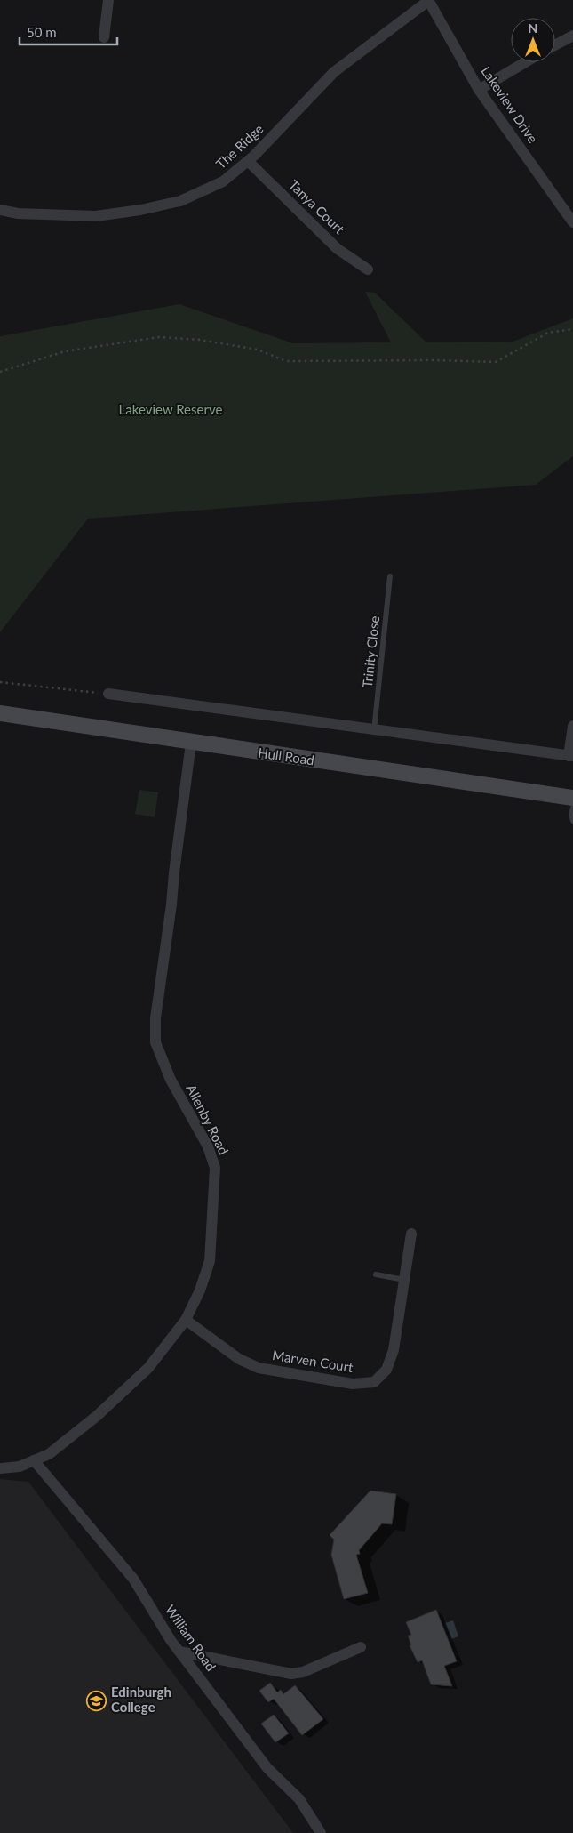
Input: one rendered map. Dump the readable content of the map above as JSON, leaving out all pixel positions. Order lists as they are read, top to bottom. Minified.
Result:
{"streets":{"main road":["Hull Road"],"street":["Lakeview Drive","The Ridge","Tanya Court","Allenby Road","Marven Court","William Road"],"lane":["Trinity Close"]},"crossings":[["Lakeview Drive","The Ridge"],["The Ridge","Tanya Court"],["Hull Road","Allenby Road"],["Allenby Road","Marven Court"],["Allenby Road","William Road"]],"parks":["Lakeview Reserve"],"places":{"school or university":["Edinburgh College"]},"scale_bar":"50 m","north":"top"}
